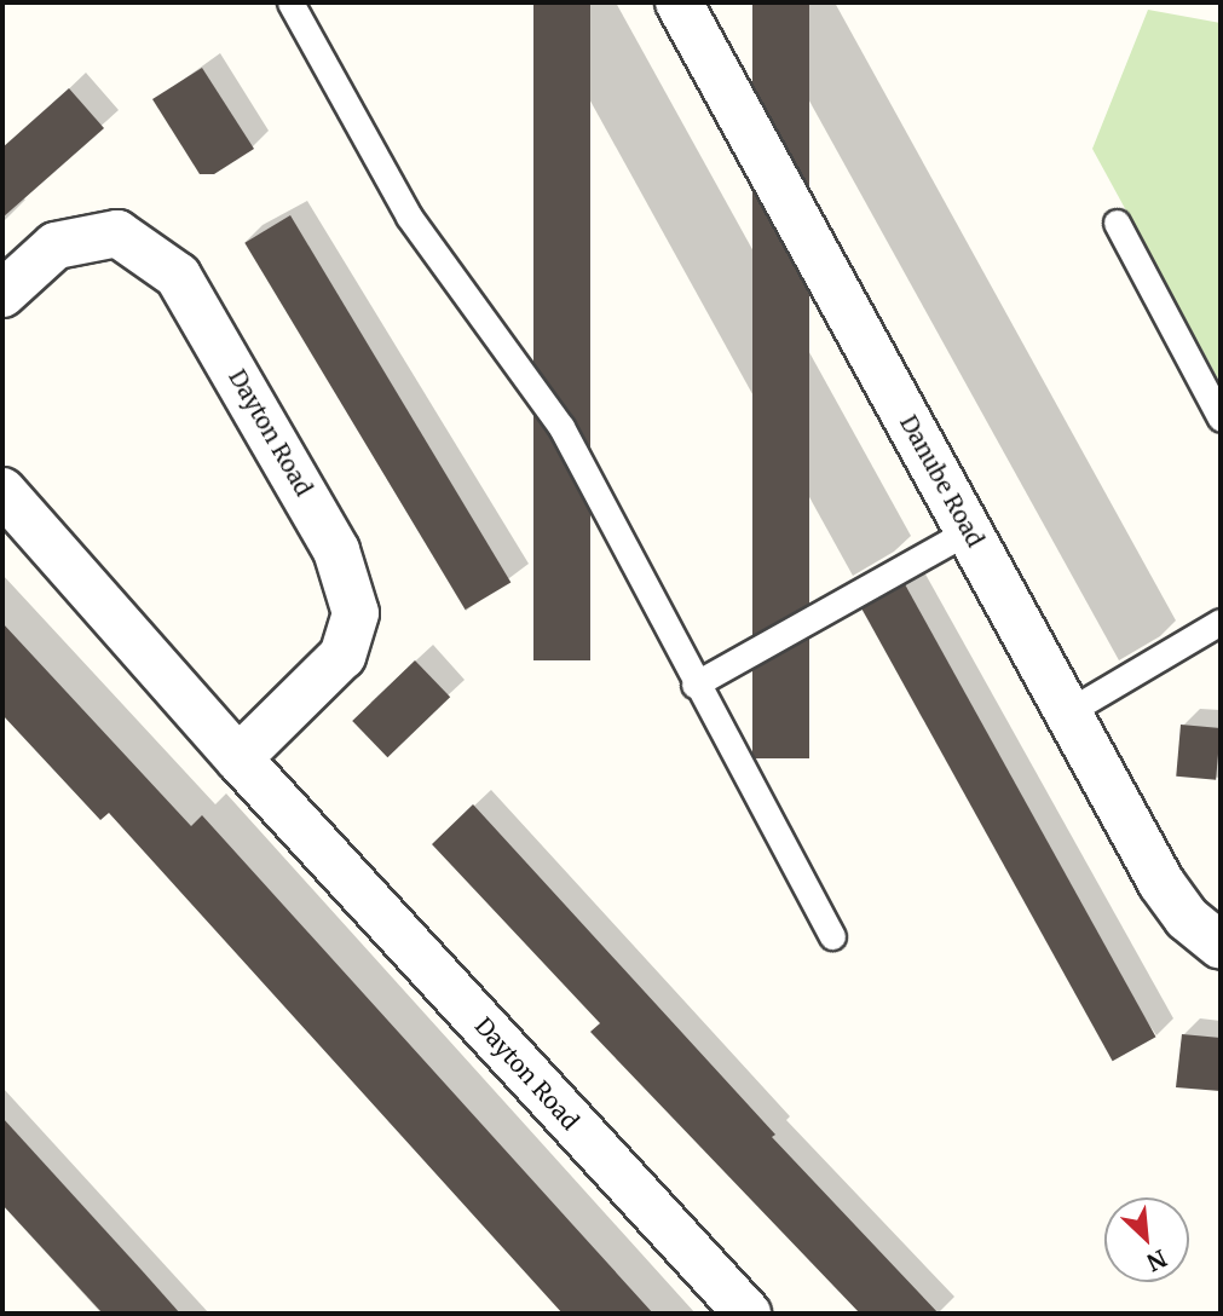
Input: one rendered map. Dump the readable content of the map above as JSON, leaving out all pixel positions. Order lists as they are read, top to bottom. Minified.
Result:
{"streets":{"street":["Dayton Road","Danube Road"]},"north":"bottom right"}
